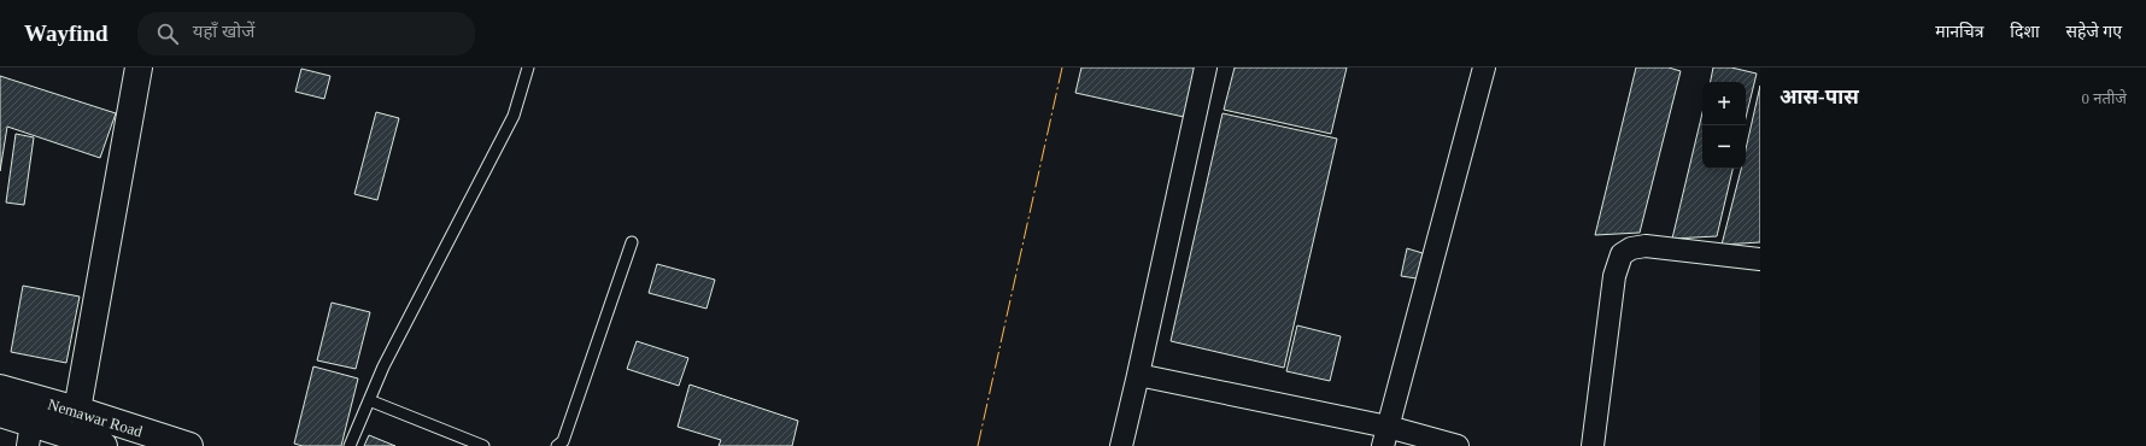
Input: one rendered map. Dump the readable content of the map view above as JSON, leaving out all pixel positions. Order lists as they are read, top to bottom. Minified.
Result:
{"streets":{"main road":["Nemawar Road"]},"page":{"header":"Wayfind","search":"यहाँ खोजें","nav":["मानचित्र","दिशा","सहेजे गए"],"heading":["आस-पास","0 नतीजे"],"map_buttons":["+","−"]}}
